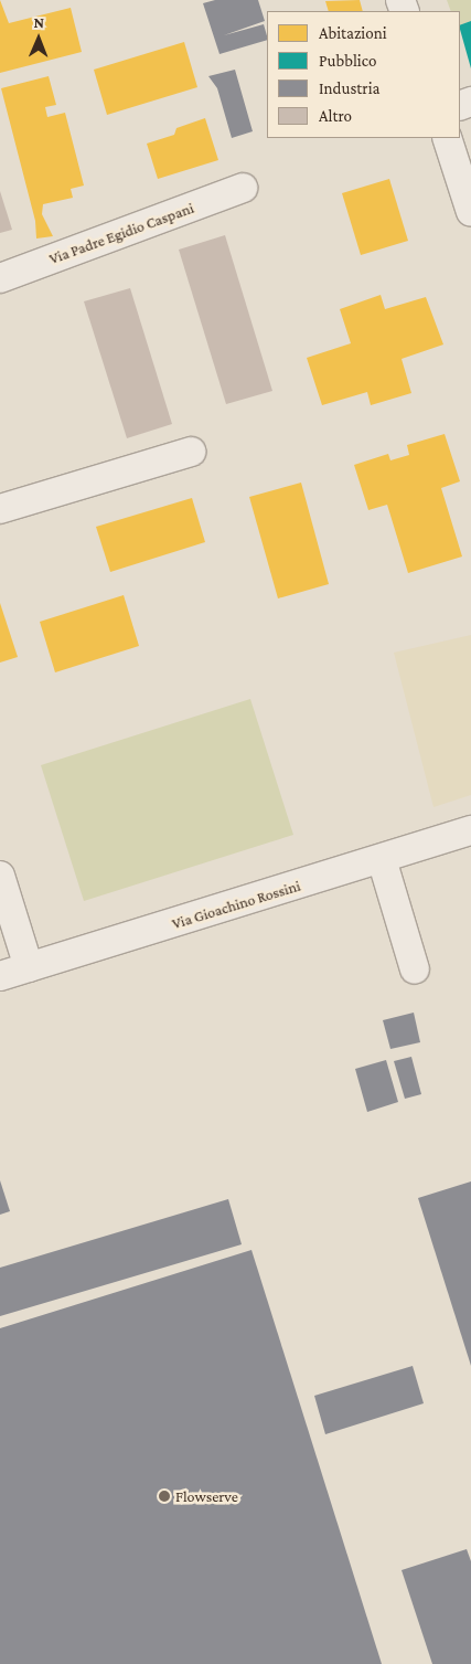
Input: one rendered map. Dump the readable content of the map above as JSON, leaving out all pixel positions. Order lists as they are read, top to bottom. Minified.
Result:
{"streets":{"street":["Via Padre Egidio Caspani","Via Gioachino Rossini"]},"places":["Flowserve"],"legend":["Abitazioni","Pubblico","Industria","Altro"],"north":"top"}
